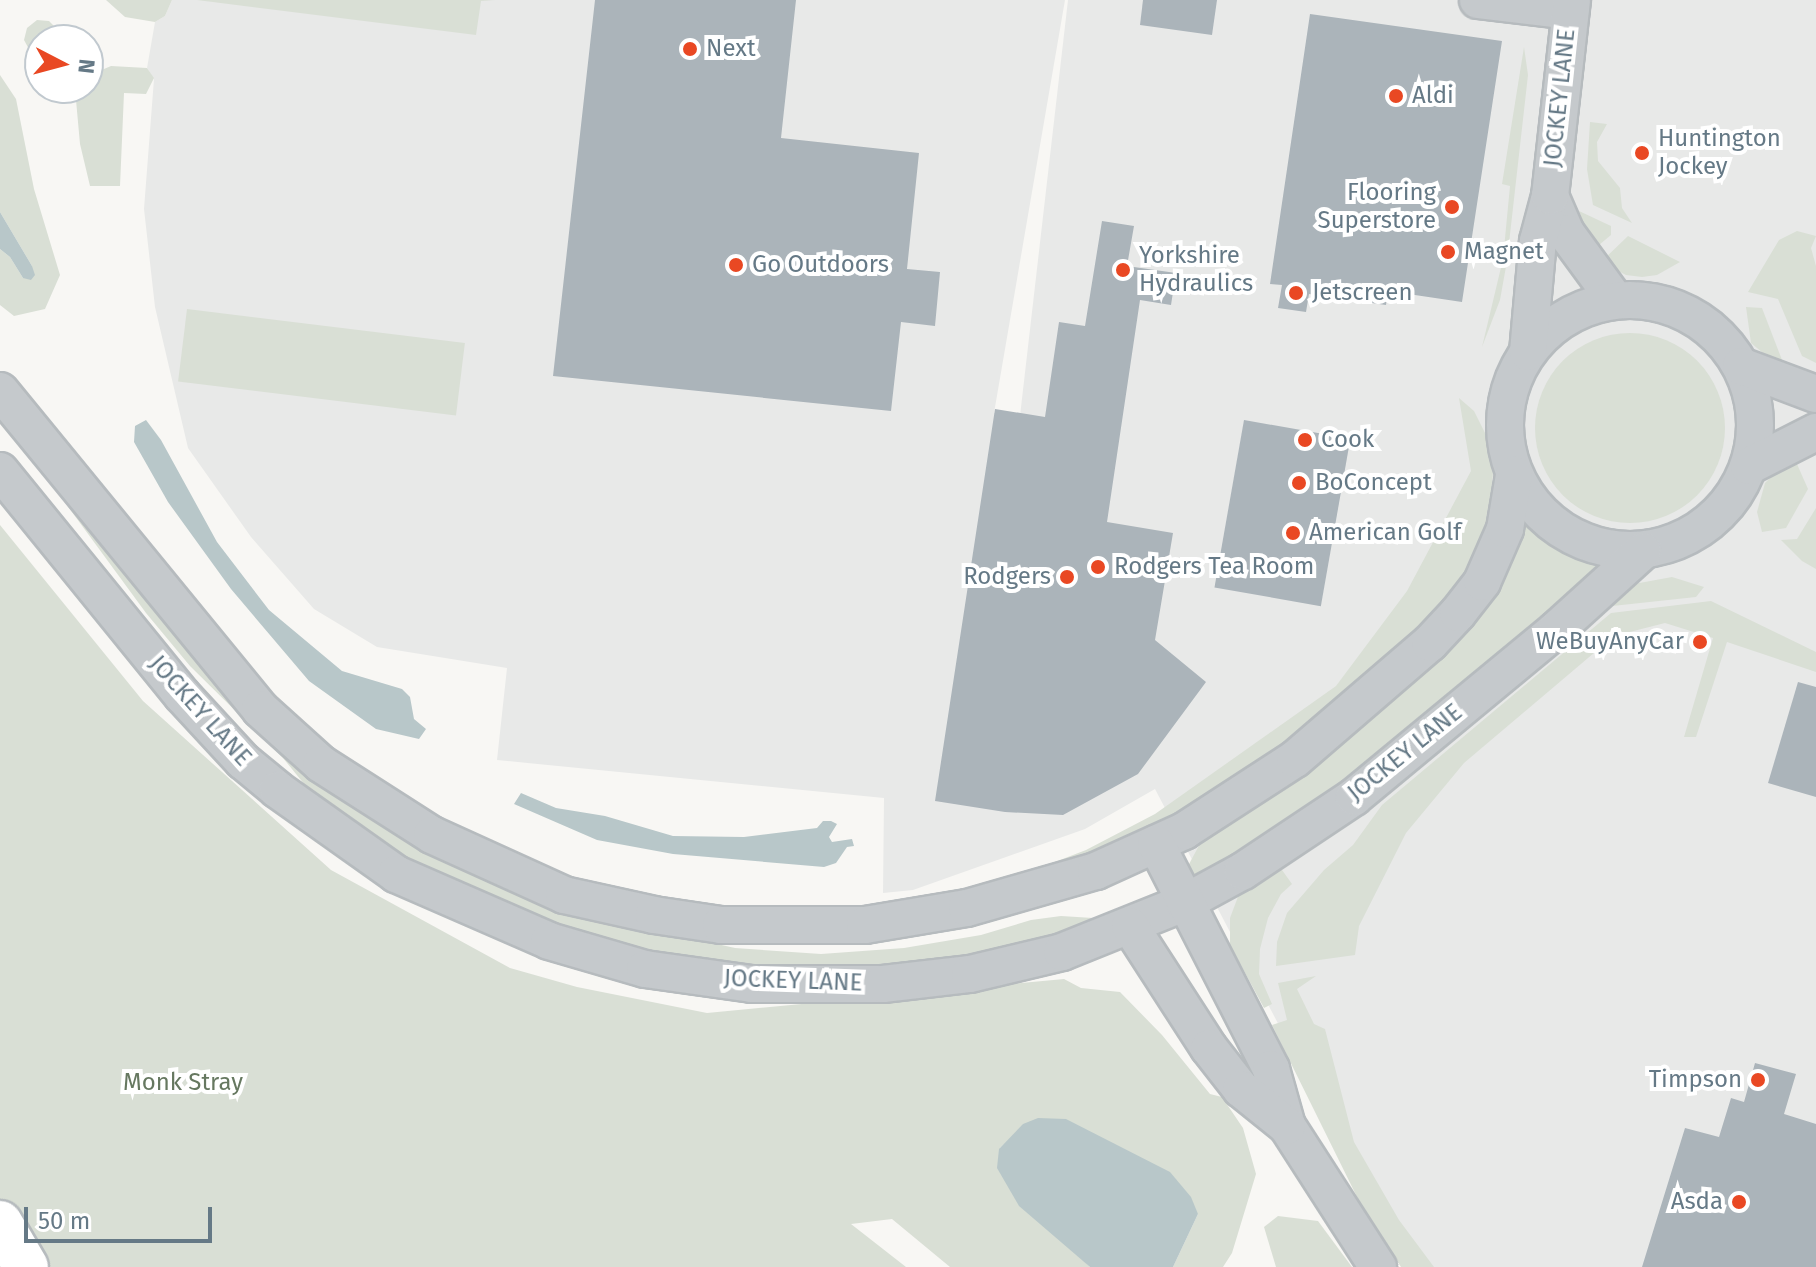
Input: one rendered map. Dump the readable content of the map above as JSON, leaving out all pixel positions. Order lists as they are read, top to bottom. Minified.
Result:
{"streets":{"street":["JOCKEY LANE"]},"parks":["Monk Stray"],"places":["Next","Aldi","Huntington Jockey","Flooring Superstore","Magnet","Go Outdoors","Yorkshire Hydraulics","Jetscreen","Cook","BoConcept","American Golf","Rodgers Tea Room","Rodgers","WeBuyAnyCar","Timpson","Asda"],"scale_bar":"50 m","north":"right"}
